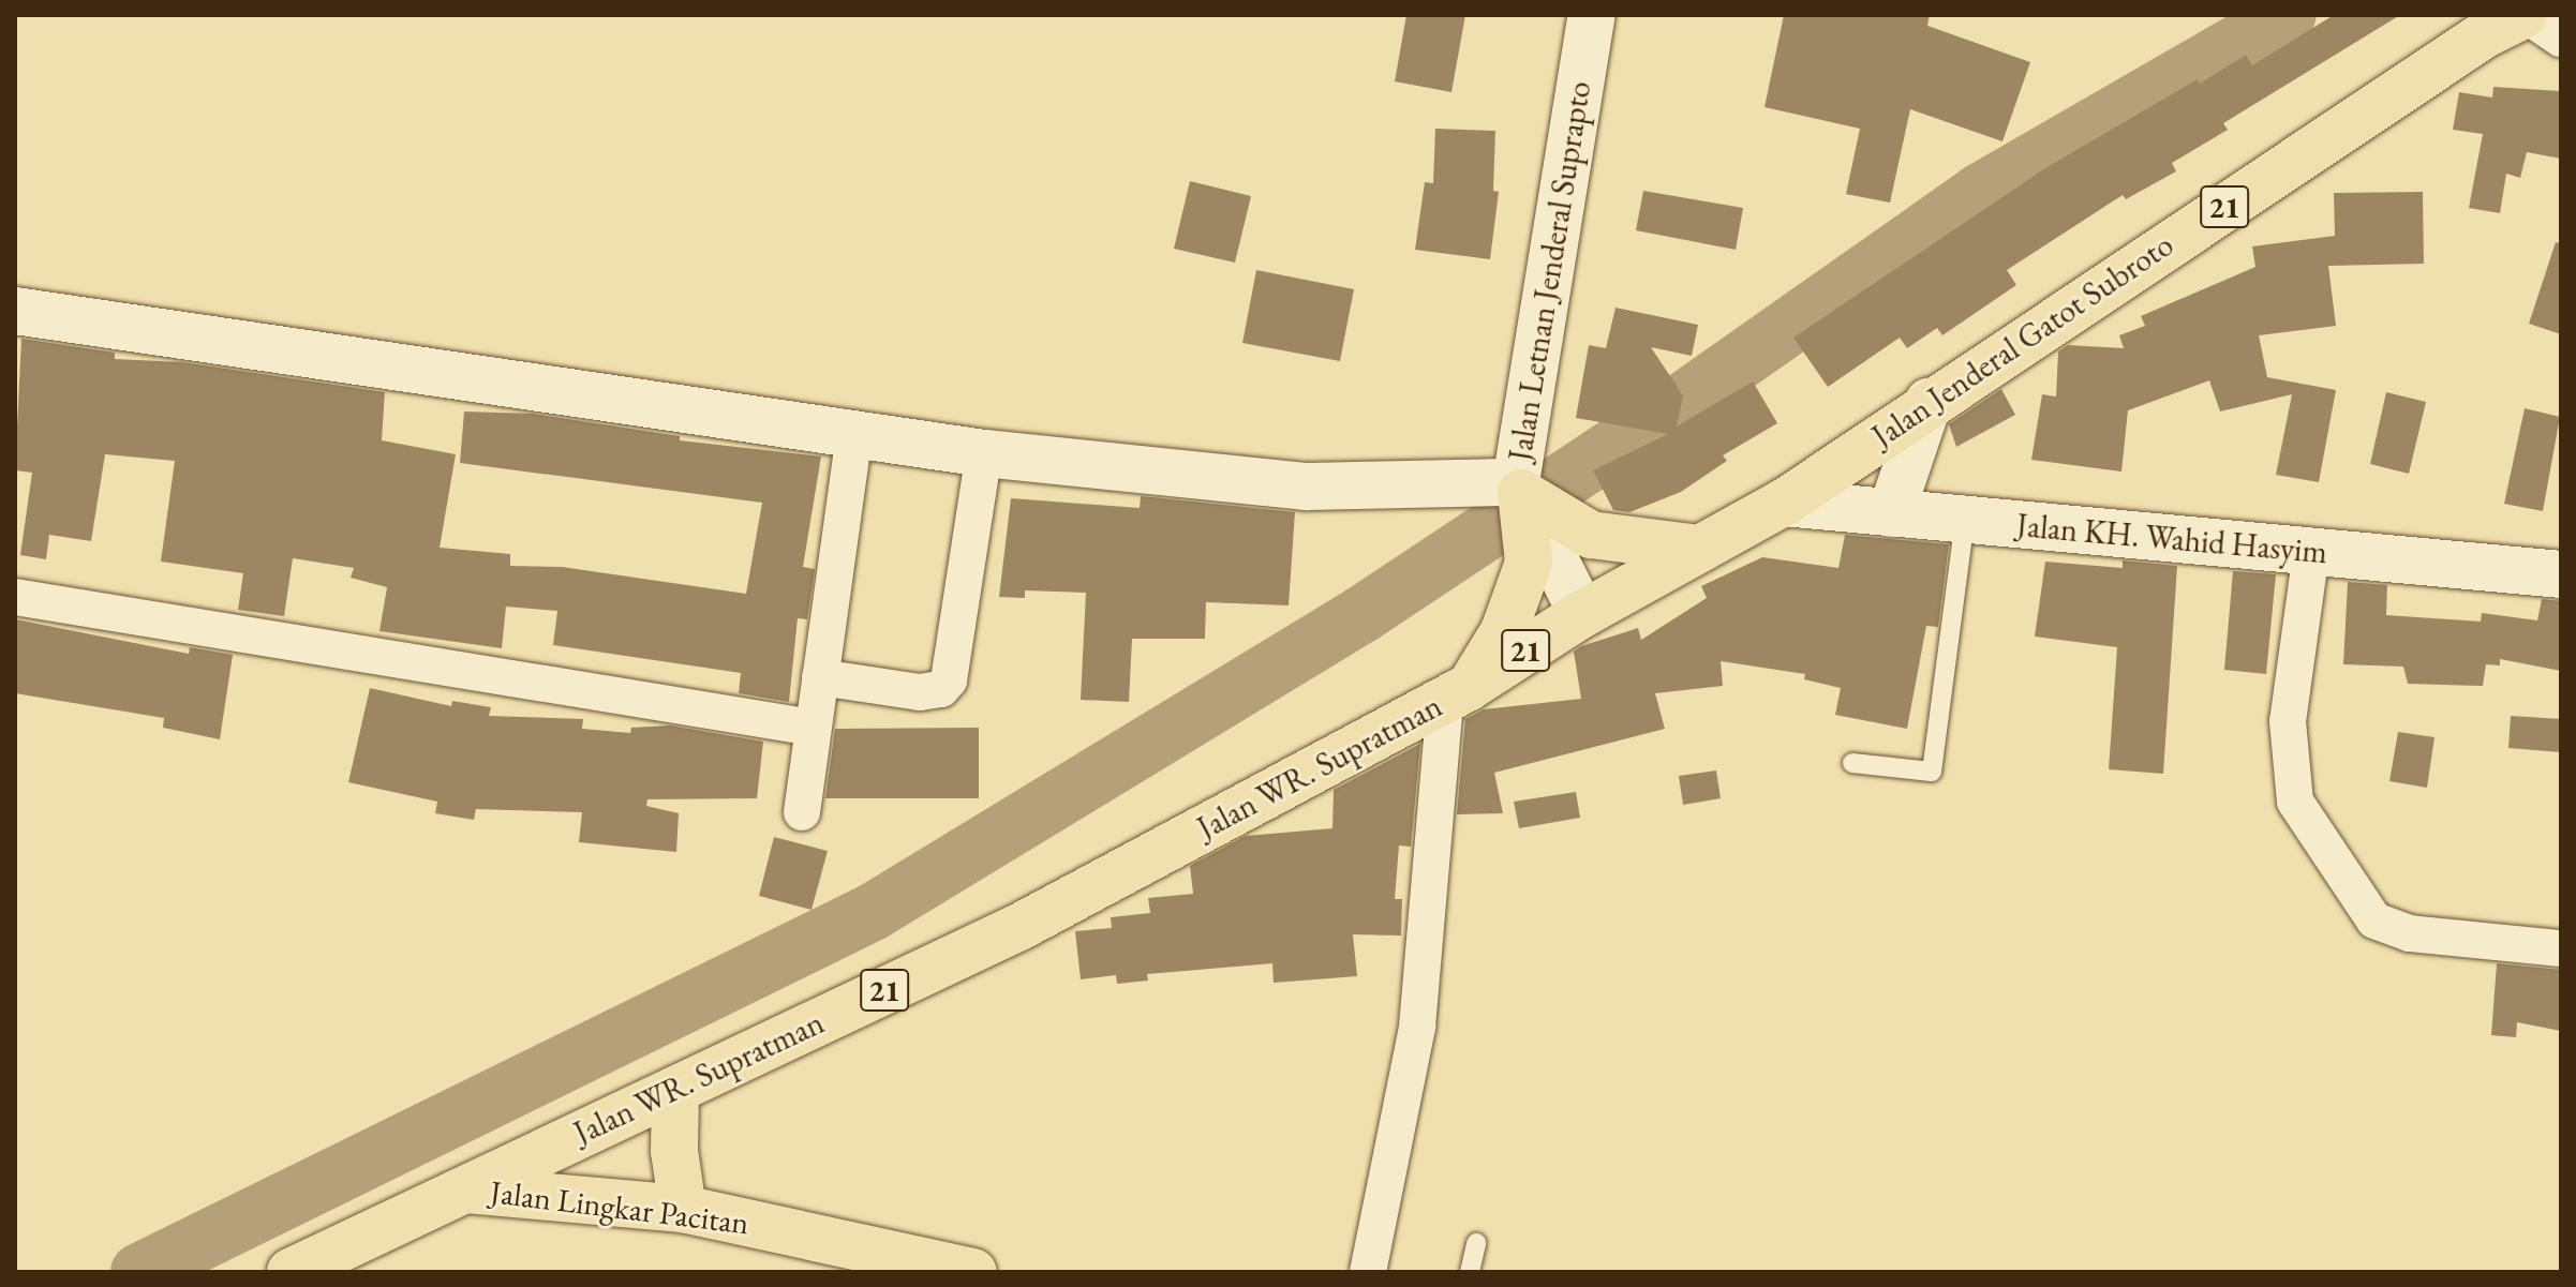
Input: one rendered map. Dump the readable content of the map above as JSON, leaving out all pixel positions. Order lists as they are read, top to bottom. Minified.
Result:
{"streets":{"highway":["21","Jalan Jenderal Gatot Subroto","Jalan WR. Supratman","Jalan Lingkar Pacitan"],"street":["Jalan Letnan Jenderal Suprapto","Jalan KH. Wahid Hasyim"]},"crossings":[["21","Jalan Jenderal Gatot Subroto"],["21","Jalan KH. Wahid Hasyim"],["21","Jalan WR. Supratman"],["Jalan Jenderal Gatot Subroto","Jalan KH. Wahid Hasyim"],["Jalan WR. Supratman","Jalan Lingkar Pacitan"]]}
